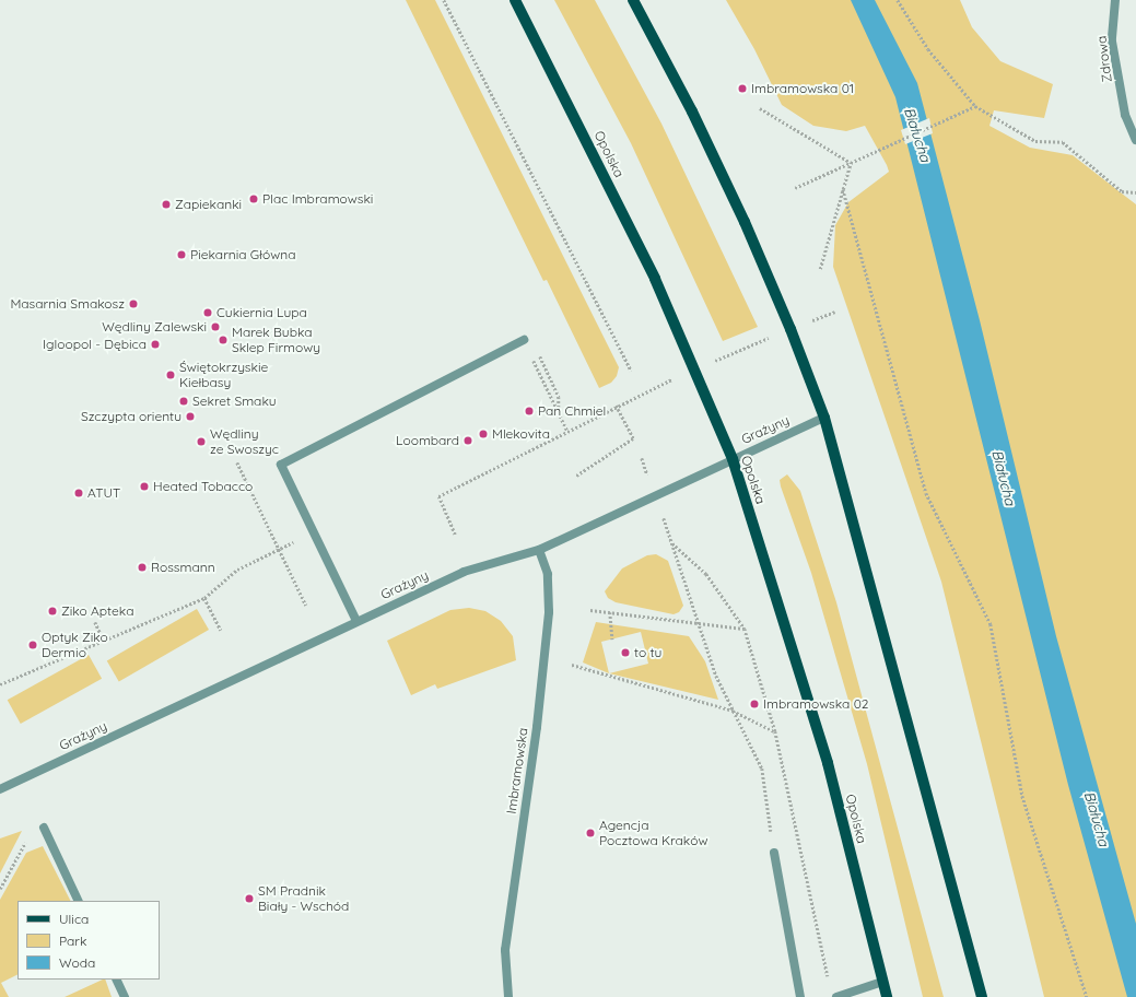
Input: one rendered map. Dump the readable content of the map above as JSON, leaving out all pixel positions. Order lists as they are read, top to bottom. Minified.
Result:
{"streets":{"main road":["Opolska"],"street":["Zdrowa","Grażyny","Imbramowska"]},"crossings":[["Opolska","Grażyny"],["Grażyny","Imbramowska"]],"water":["Białucha"],"places":["Imbramowska 01","Plac Imbramowski","Zapiekanki","Piekarnia Główna","Masarnia Smakosz","Cukiernia Lupa","Wędliny Zalewski","Marek Bubka Sklep Firmowy","Igloopol - Dębica","Świętokrzyskie Kiełbasy","Sekret Smaku","Pan Chmiel","Szczypta orientu","Mlekovita","Loombard","Wędliny ze Swoszyc","Heated Tobacco","ATUT","Rossmann","Ziko Apteka","Optyk Ziko Dermio","to tu","Imbramowska 02","Agencja Pocztowa Kraków","SM Pradnik Biały - Wschód"],"legend":["Ulica","Park","Woda"]}
